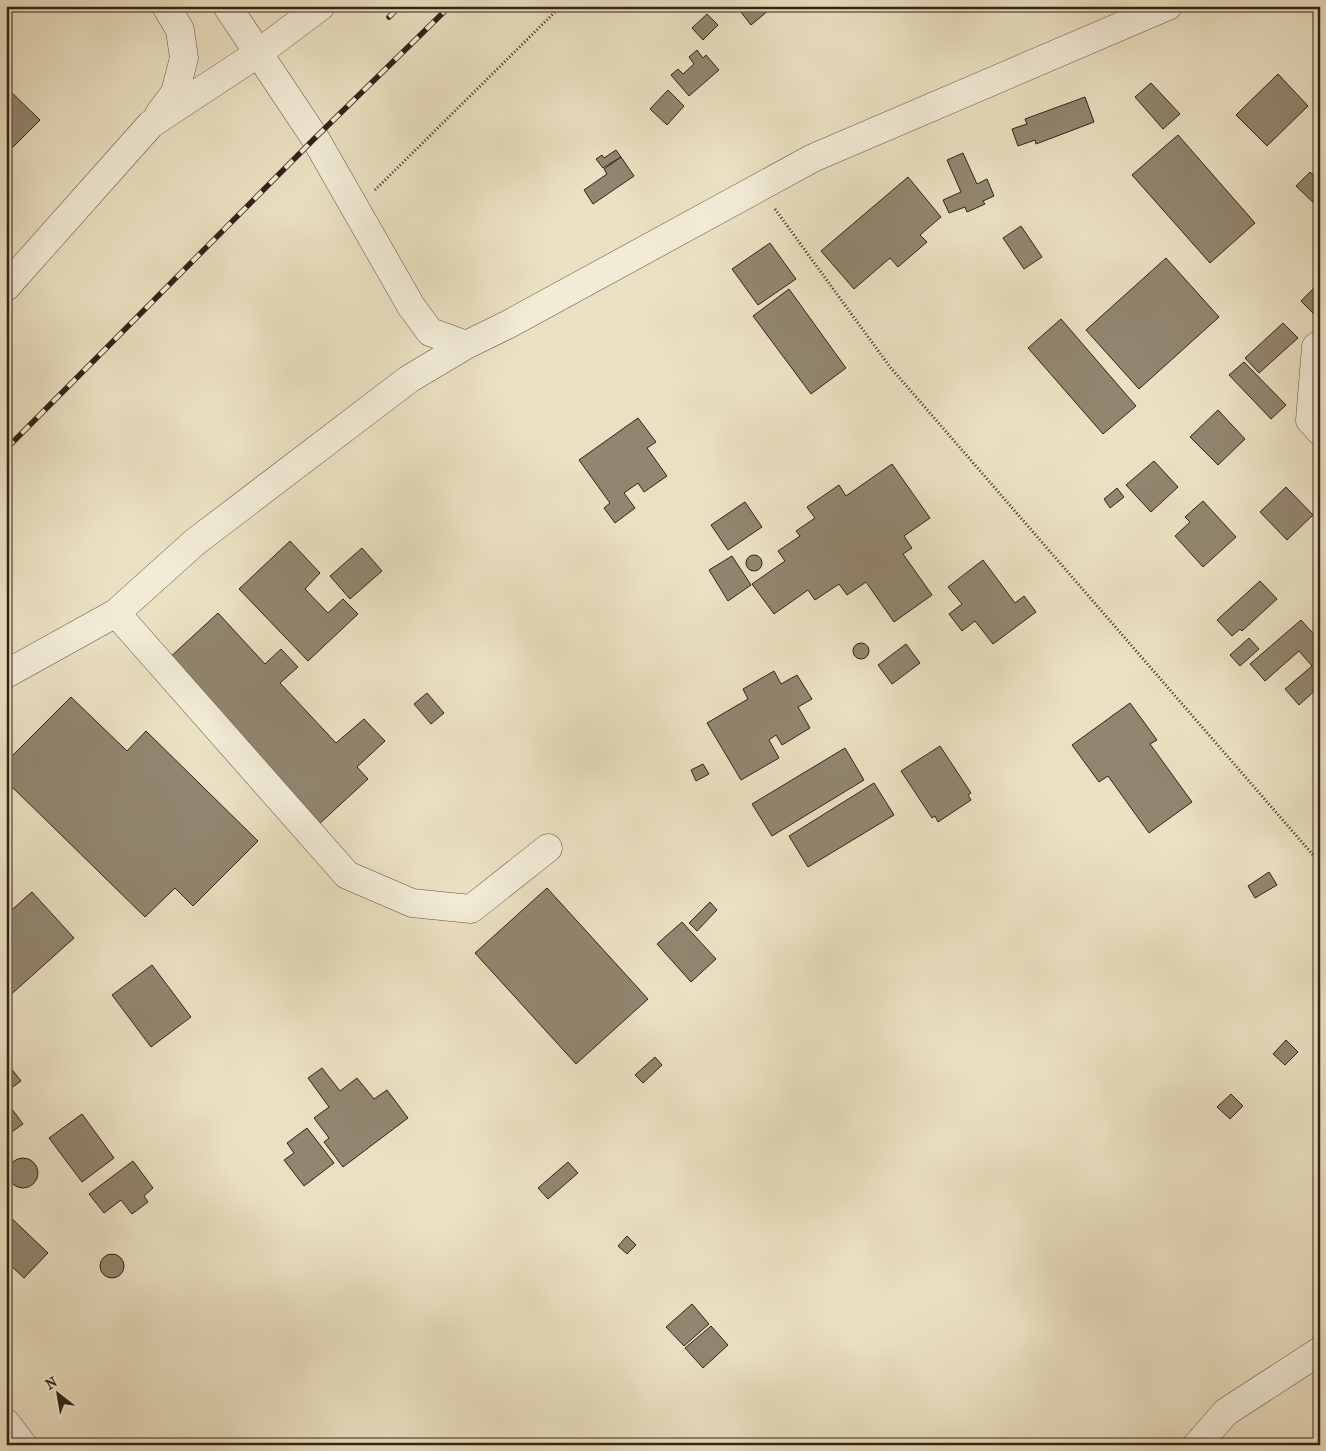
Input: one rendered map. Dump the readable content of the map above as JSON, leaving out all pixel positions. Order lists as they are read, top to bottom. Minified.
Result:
{"north":"top left"}
